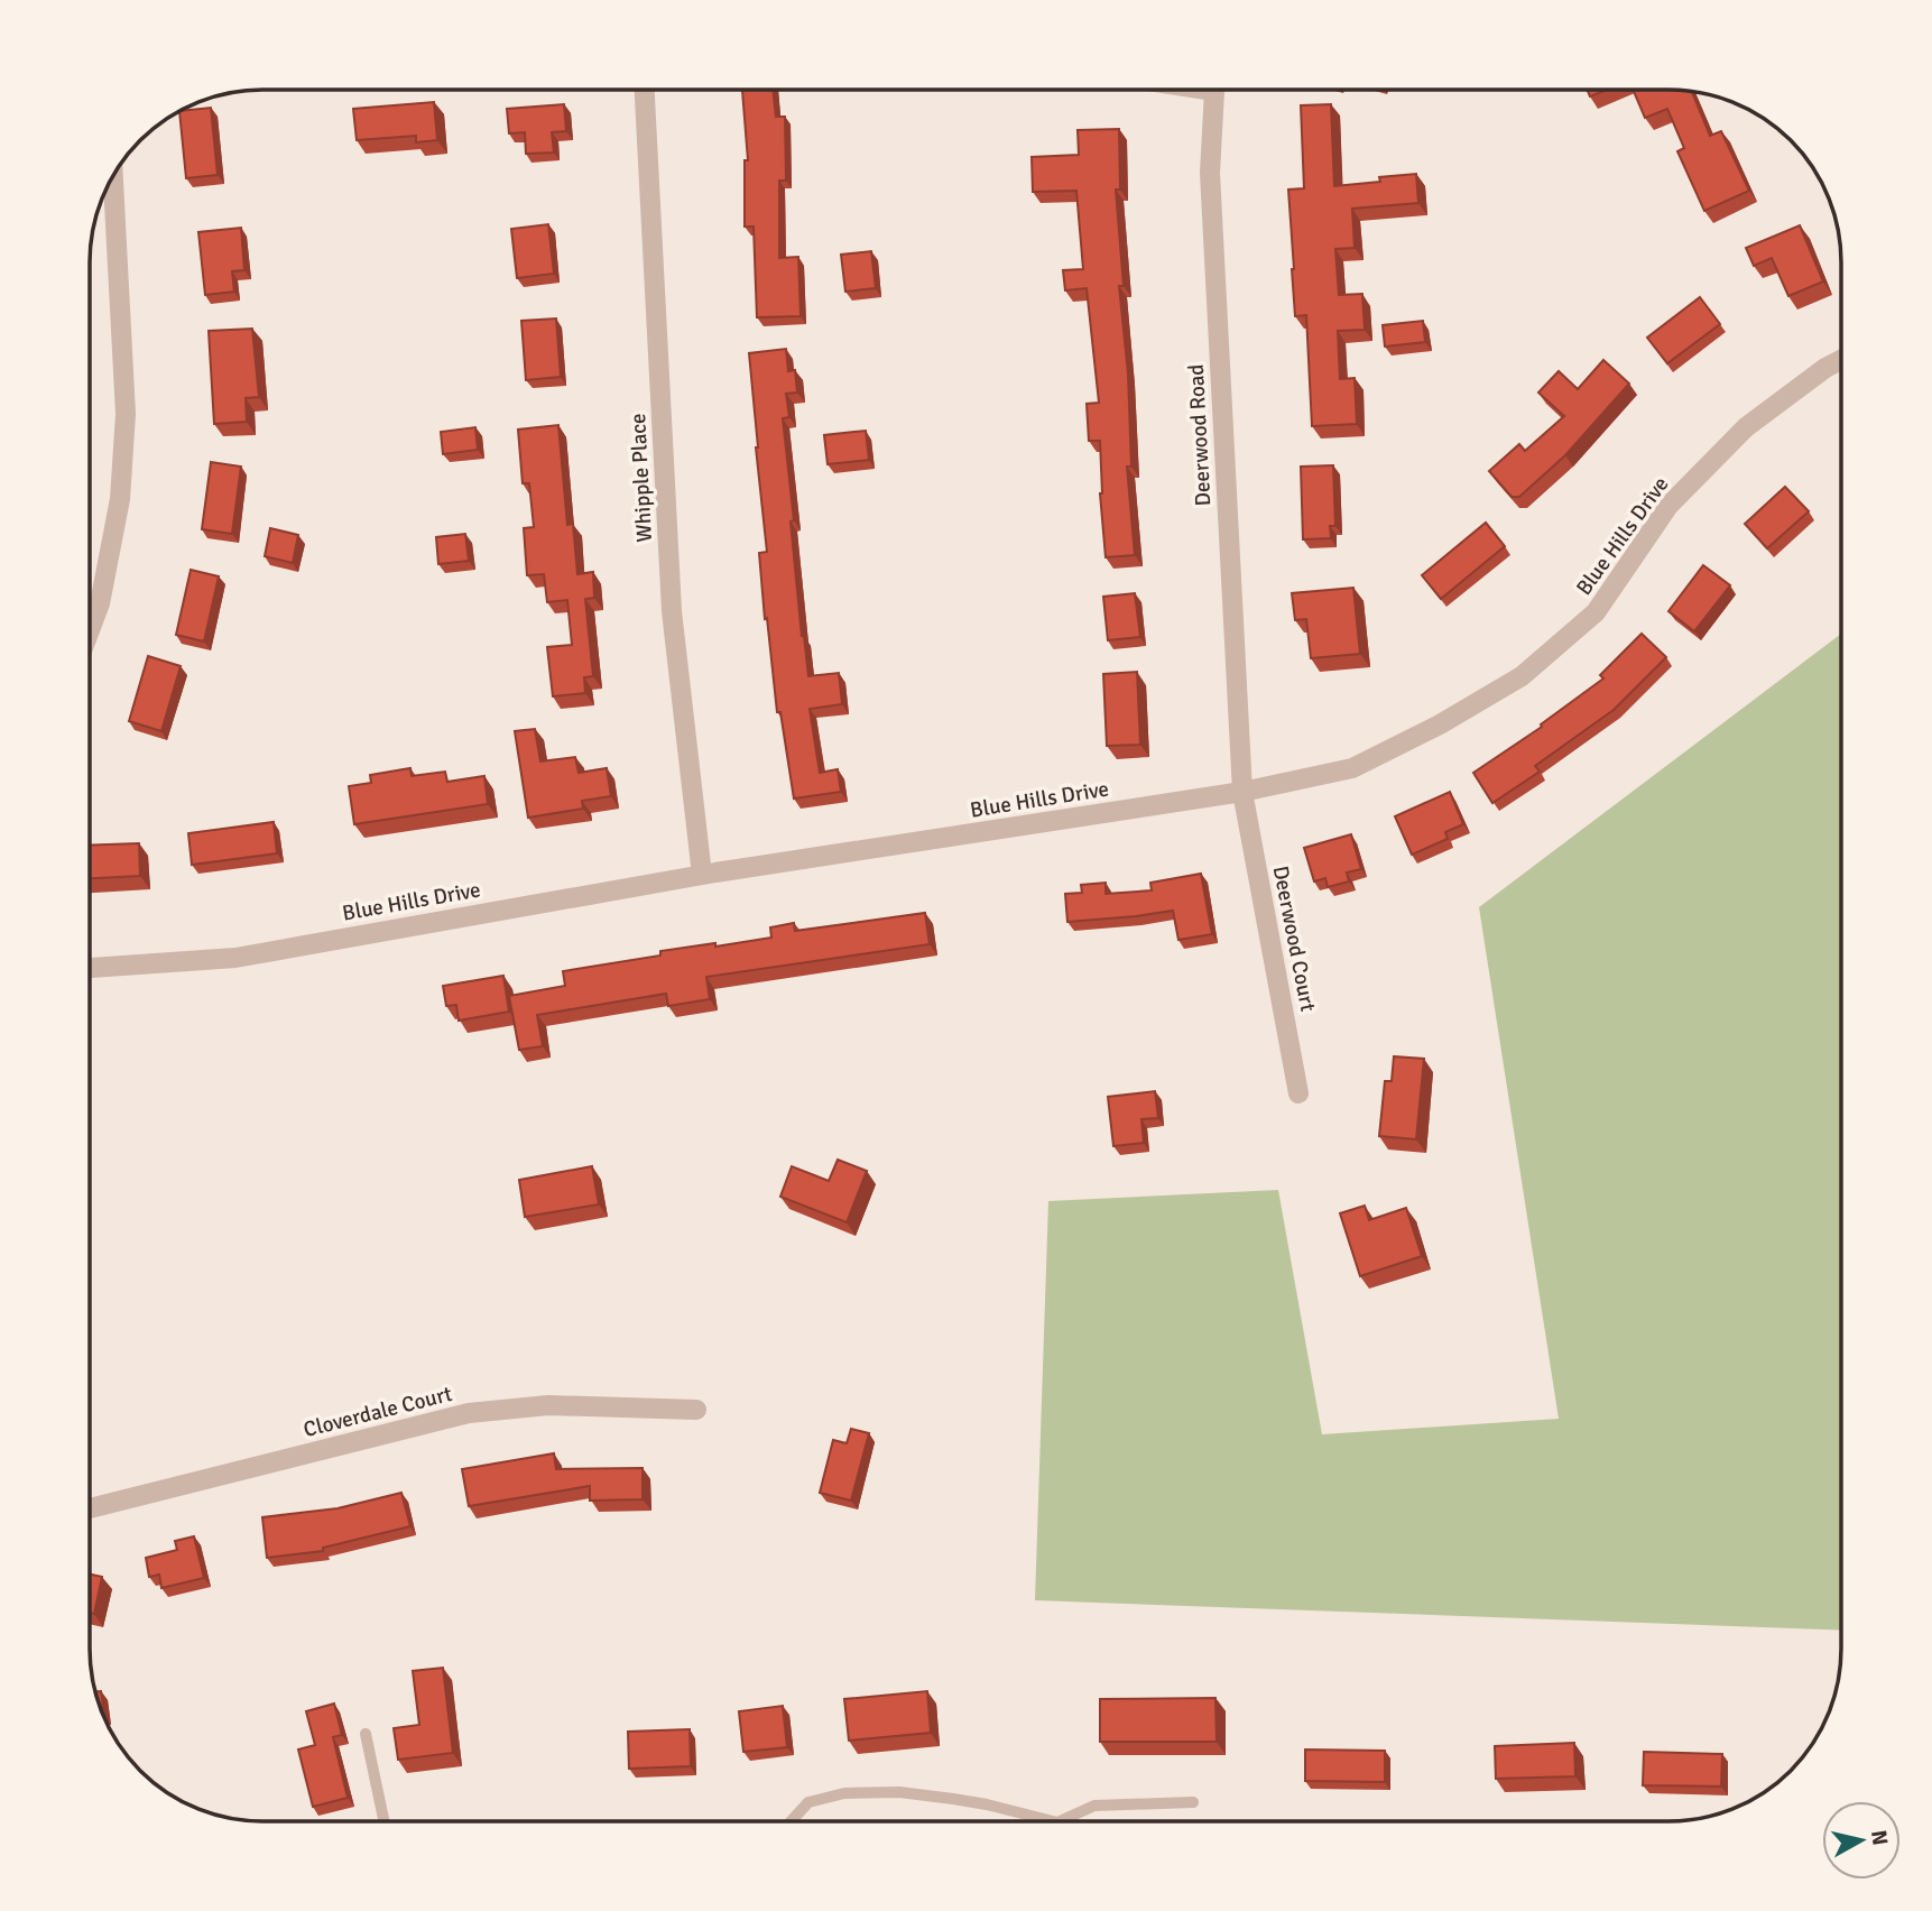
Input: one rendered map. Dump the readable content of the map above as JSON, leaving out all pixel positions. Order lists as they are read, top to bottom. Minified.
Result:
{"streets":{"street":["Deerwood Road","Whipple Place","Blue Hills Drive","Deerwood Court","Cloverdale Court"]},"crossings":[["Deerwood Road","Blue Hills Drive"],["Deerwood Road","Deerwood Court"],["Whipple Place","Blue Hills Drive"],["Blue Hills Drive","Deerwood Court"]],"north":"right"}
